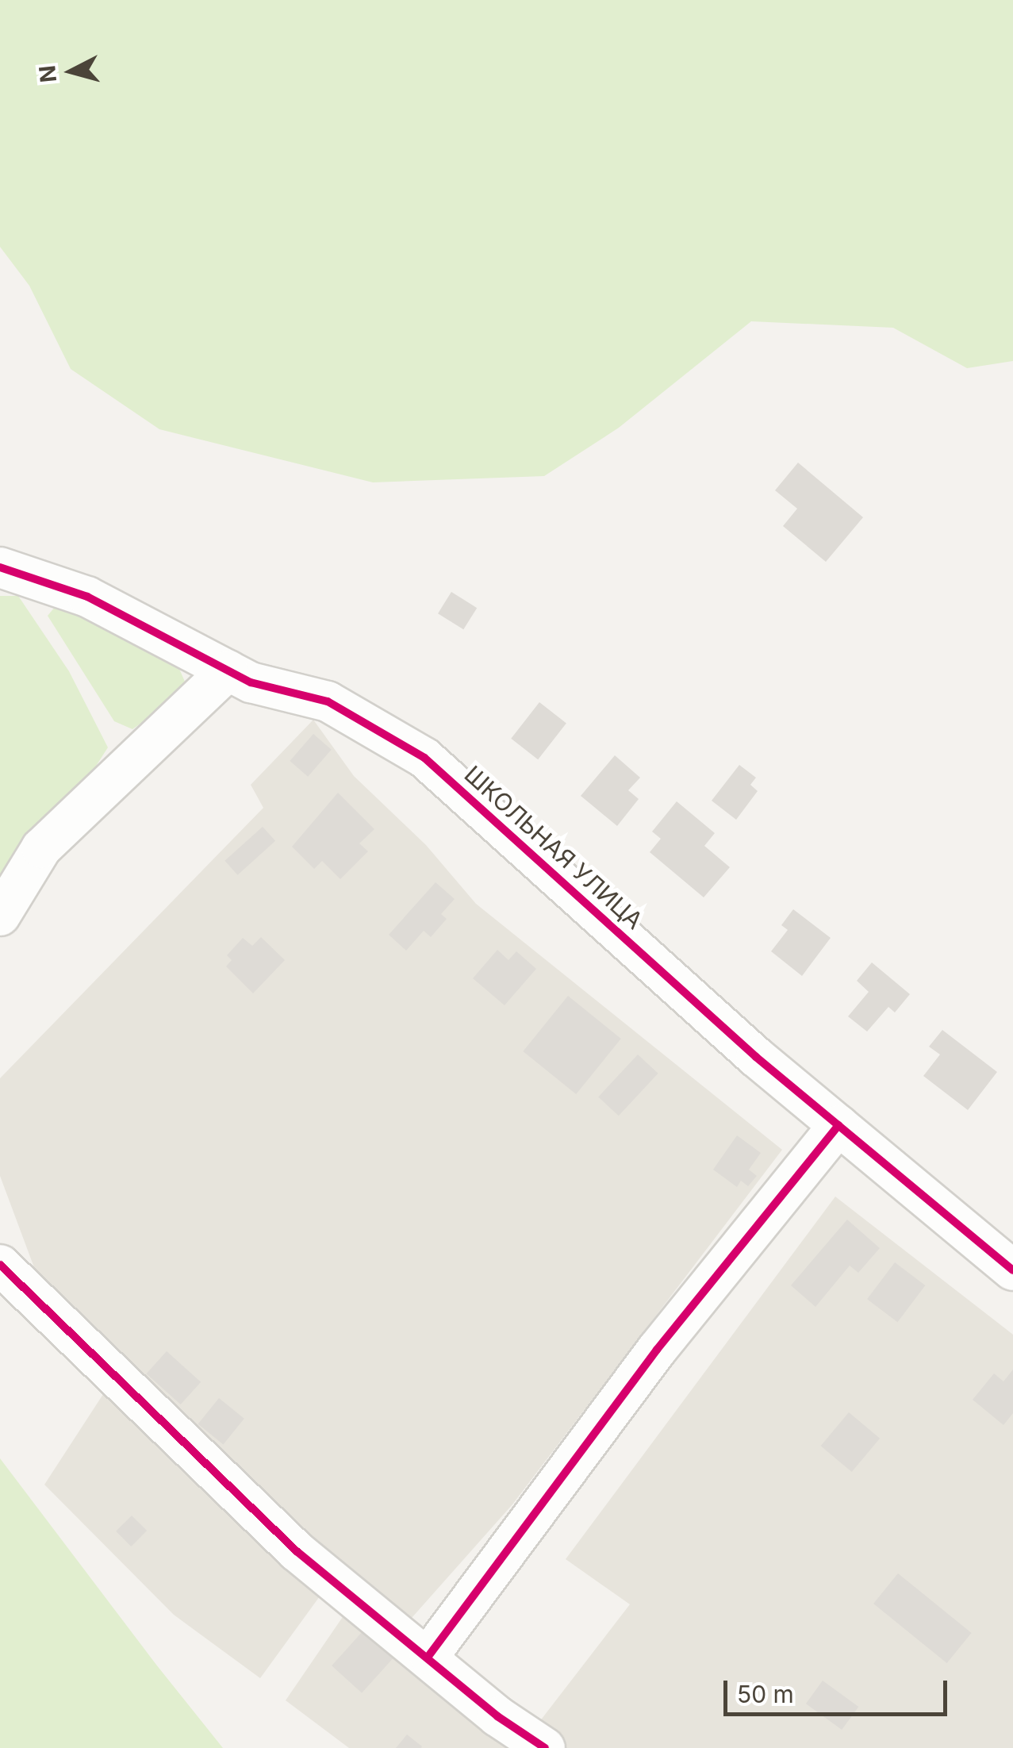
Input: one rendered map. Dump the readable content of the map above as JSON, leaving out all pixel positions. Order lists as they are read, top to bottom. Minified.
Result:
{"streets":{"street":["ШКОЛЬНАЯ УЛИЦА"]},"scale_bar":"50 m","north":"left"}
